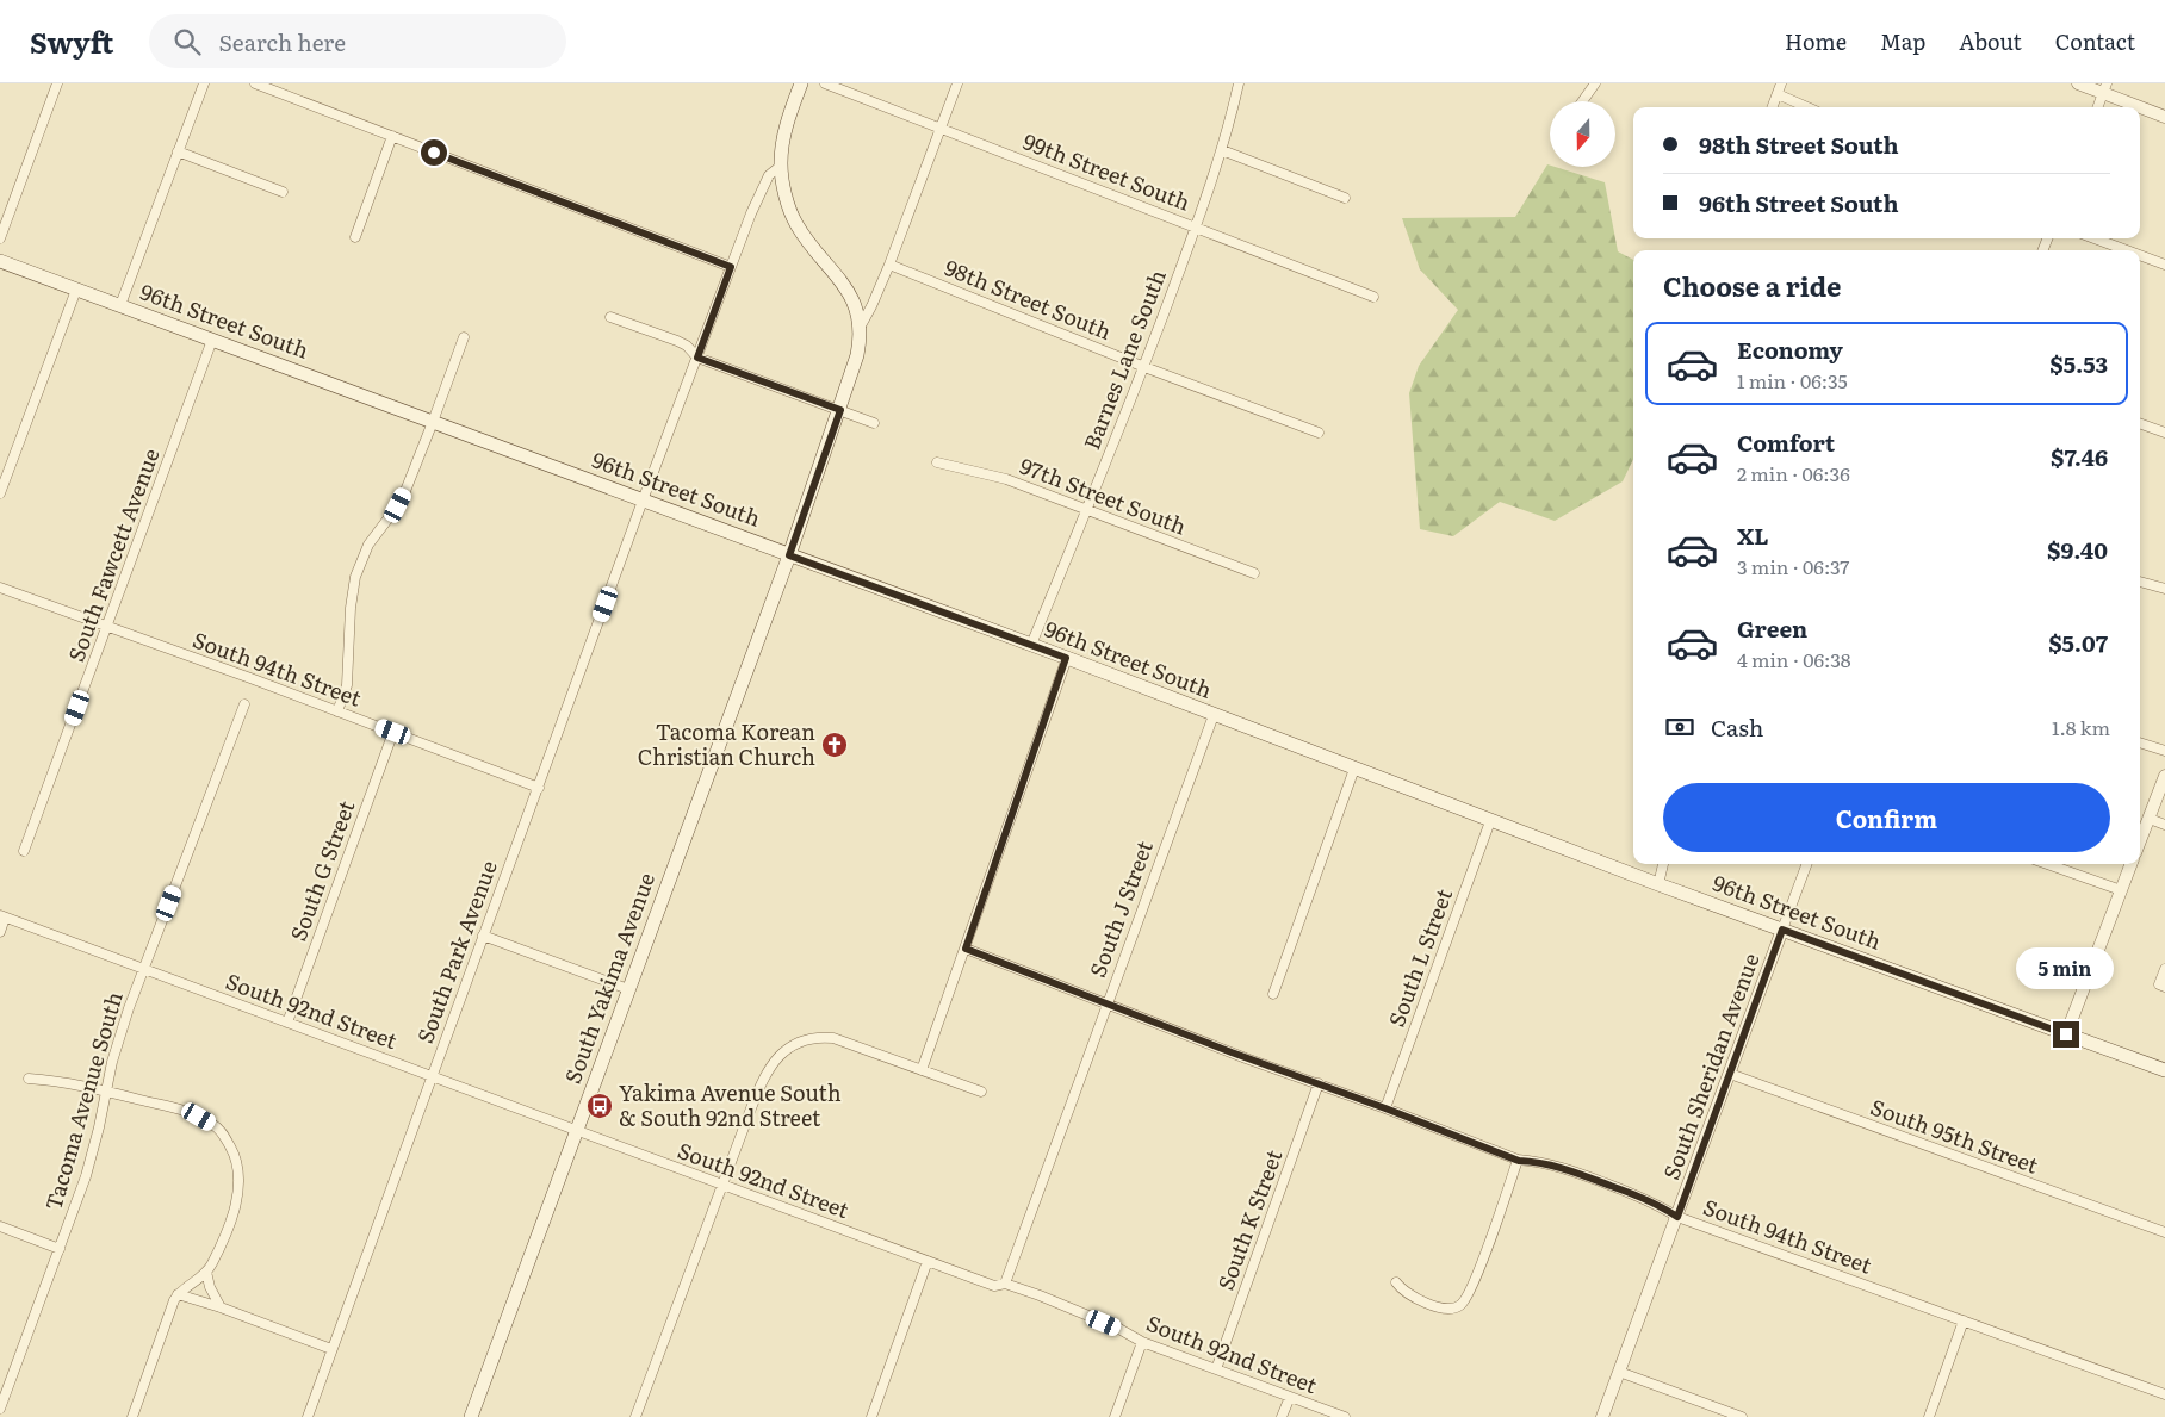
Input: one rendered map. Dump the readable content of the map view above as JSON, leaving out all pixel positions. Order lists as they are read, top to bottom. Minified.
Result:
{"streets":{"main road":["96th Street South","South Yakima Avenue"],"street":["99th Street South","98th Street South","Barnes Lane South","97th Street South","South Fawcett Avenue","South 94th Street","South G Street","South J Street","South Park Avenue","South L Street","South 92nd Street","South Sheridan Avenue","Tacoma Avenue South","South 95th Street","South K Street"]},"crossings":[["99th Street South","Barnes Lane South"],["98th Street South","Barnes Lane South"],["96th Street South","Barnes Lane South"],["96th Street South","South Fawcett Avenue"],["96th Street South","South J Street"],["96th Street South","South Park Avenue"],["96th Street South","South L Street"],["96th Street South","South Yakima Avenue"],["96th Street South","South Sheridan Avenue"],["Barnes Lane South","97th Street South"],["South Fawcett Avenue","South 94th Street"],["South 94th Street","South G Street"],["South 94th Street","South J Street"],["South 94th Street","South Park Avenue"],["South 94th Street","South L Street"],["South 94th Street","South Sheridan Avenue"],["South 94th Street","South K Street"],["South G Street","South 92nd Street"],["South J Street","South 92nd Street"],["South Park Avenue","South Yakima Avenue"],["South Park Avenue","South 92nd Street"],["South Yakima Avenue","South 92nd Street"],["South 92nd Street","Tacoma Avenue South"],["South 92nd Street","South K Street"],["South Sheridan Avenue","South 95th Street"]],"places":{"church":["Tacoma Korean Christian Church"],"bus stop":["Yakima Avenue South & South 92nd Street"]},"north":"bottom","page":{"header":"Swyft","search":"Search here","nav":["Home","Map","About","Contact"],"banner":["98th Street South","96th Street South"],"heading":"Choose a ride","list":[{"name":"Economy","note":"1 min · 06:35","value":"$5.53"},{"name":"Comfort","note":"2 min · 06:36","value":"$7.46"},{"name":"XL","note":"3 min · 06:37","value":"$9.40"},{"name":"Green","note":"4 min · 06:38","value":"$5.07"}],"pay":["Cash","1.8 km"],"buttons":"Confirm","bubble":"5 min"}}
